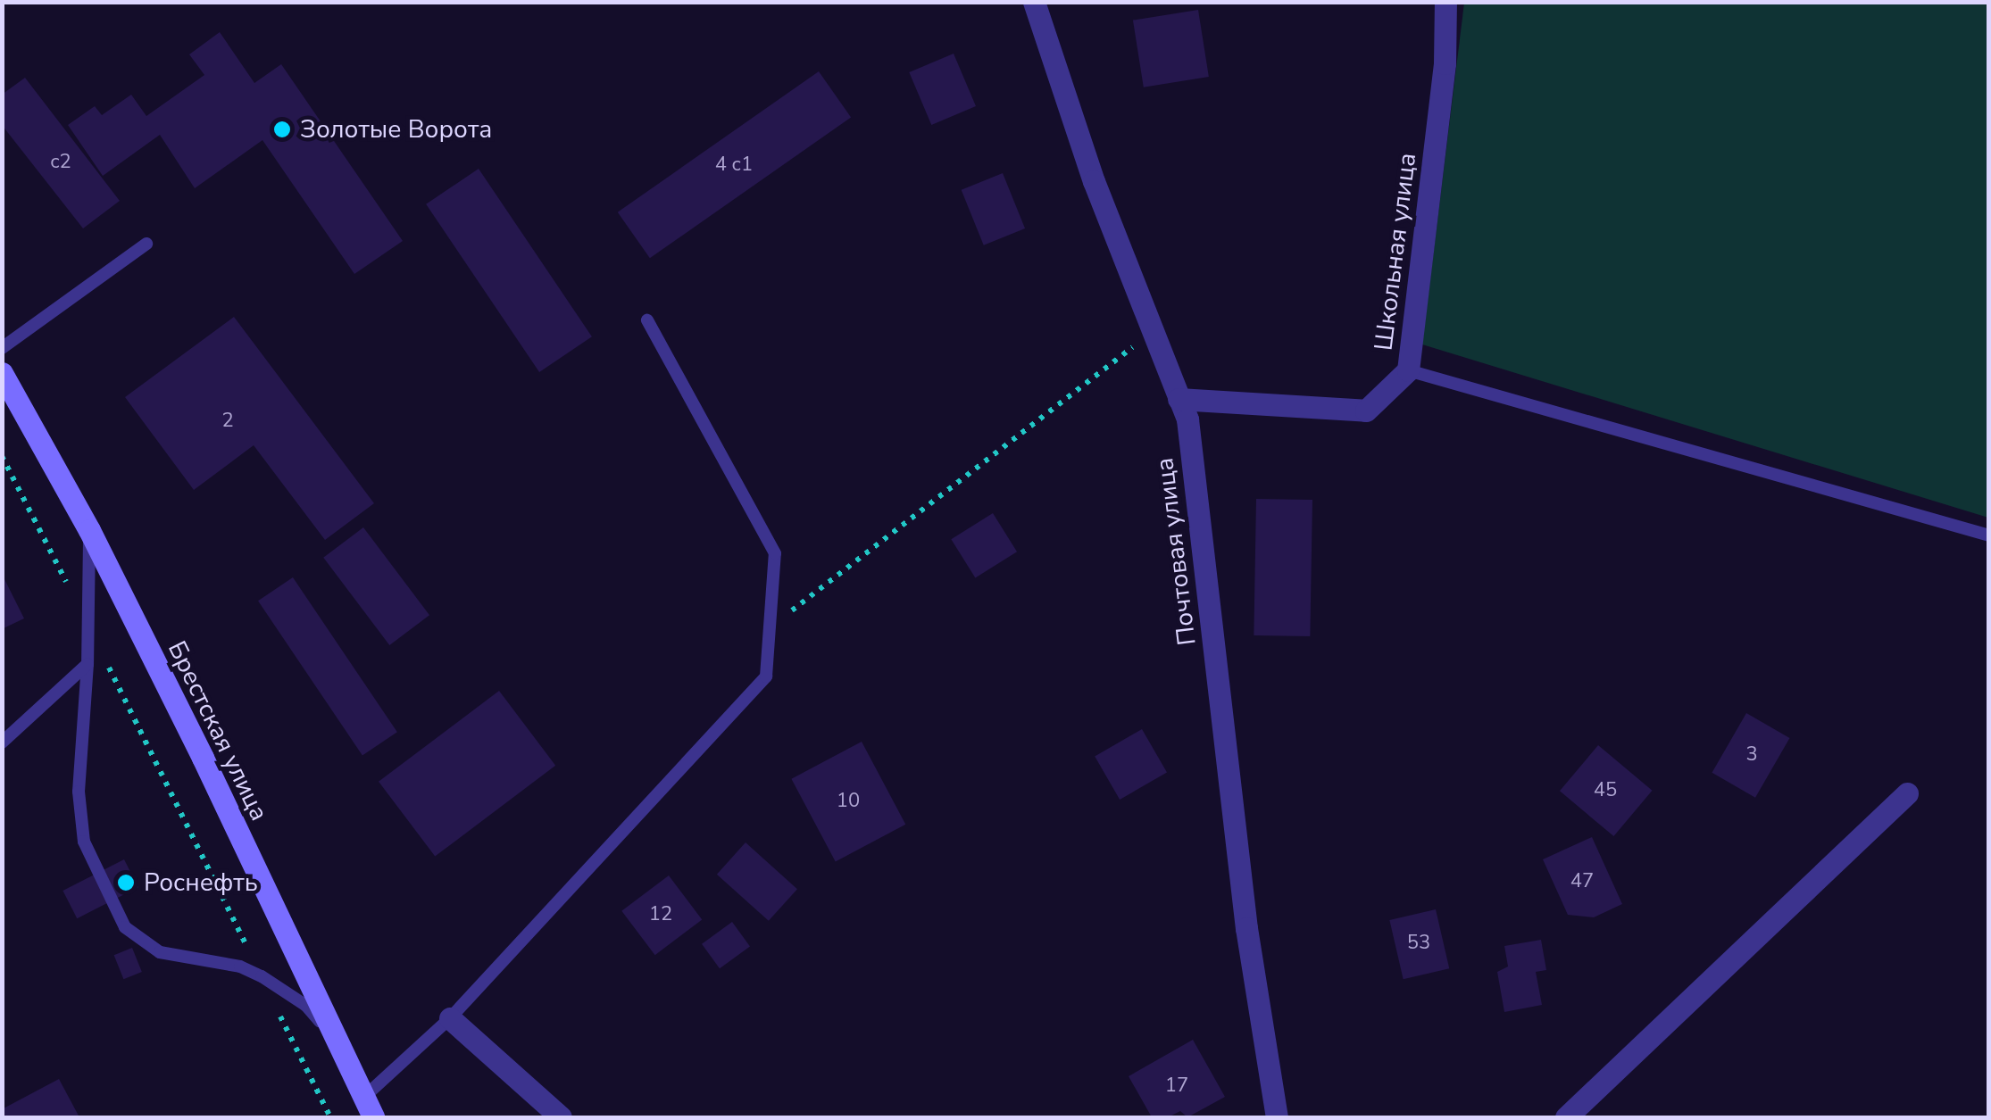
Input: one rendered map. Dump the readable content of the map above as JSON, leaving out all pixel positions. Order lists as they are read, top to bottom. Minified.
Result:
{"streets":{"main road":["Брестская улица"],"street":["Школьная улица","Почтовая улица"]},"crossings":[["Школьная улица","Почтовая улица"]],"places":["Золотые Ворота","Роснефть"],"house_numbers":["с2","4 с1","2","3","45","10","47","12","53","17"]}
